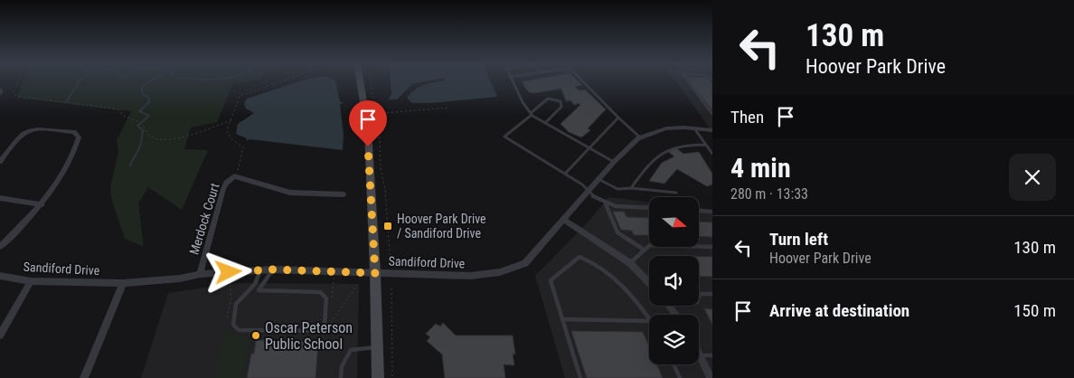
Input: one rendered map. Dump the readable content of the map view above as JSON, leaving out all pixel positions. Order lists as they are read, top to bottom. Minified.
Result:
{"streets":{"street":["Merdock Court","Sandiford Drive"]},"crossings":[["Merdock Court","Sandiford Drive"]],"places":{"transit":["Hoover Park Drive / Sandiford Drive"],"other":["Oscar Peterson Public School"]},"north":"right","page":{"turn":["130 m","Hoover Park Drive"],"then":"Then","heading":["4 min","280 m · 13:33"],"list":[{"name":"Turn left","note":"Hoover Park Drive","value":"130 m"},{"name":"Arrive at destination","value":"150 m"}]}}
